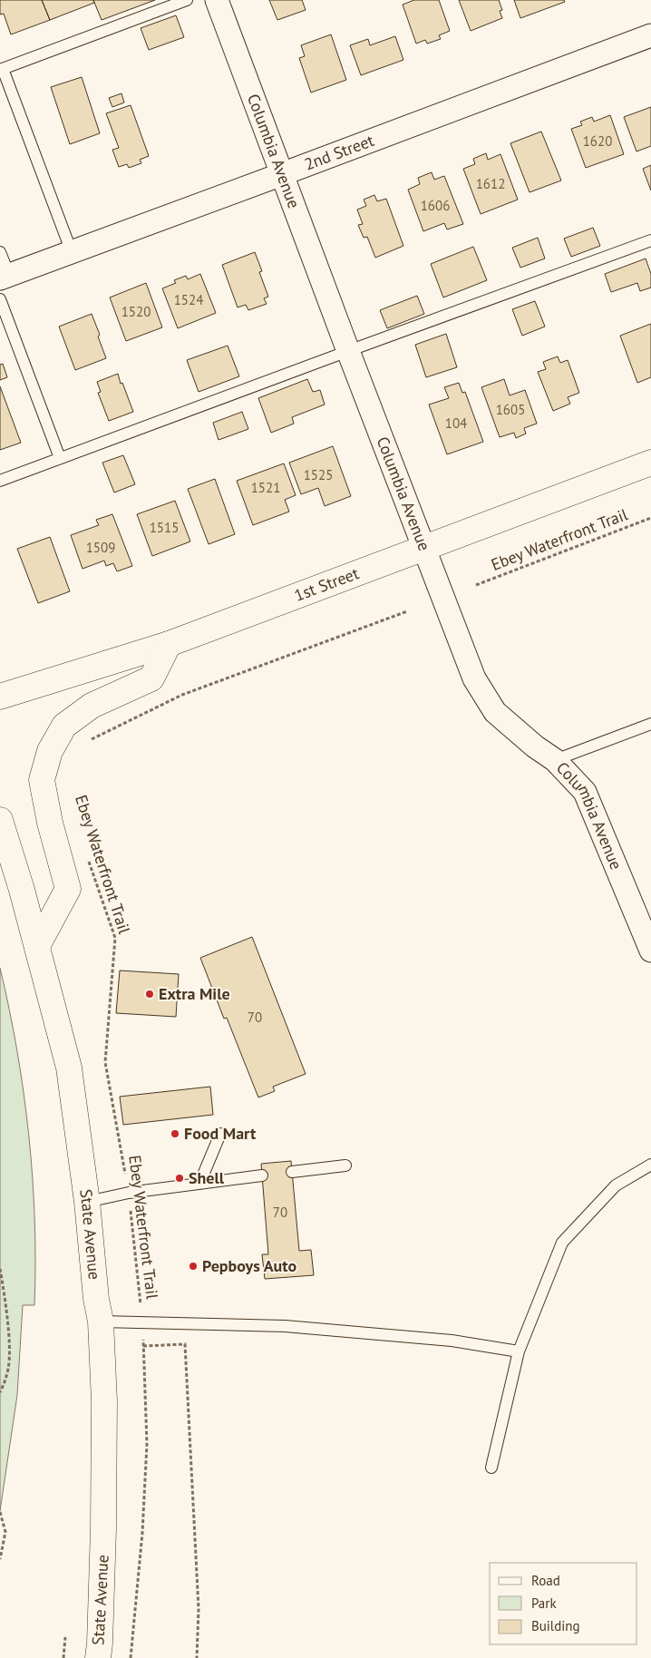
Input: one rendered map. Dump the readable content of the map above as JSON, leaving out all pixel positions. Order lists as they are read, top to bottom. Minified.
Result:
{"streets":{"street":["Columbia Avenue","2nd Street","1st Street","State Avenue"],"path":["Ebey Waterfront Trail"]},"crossings":[["Columbia Avenue","2nd Street"],["Columbia Avenue","1st Street"]],"places":["Extra Mile","Food Mart","Shell","Pepboys Auto"],"house_numbers":["1620","1612","1606","1524","1520","1605","104","1525","1521","1515","1509","70","70"],"legend":["Road","Park","Building"]}
